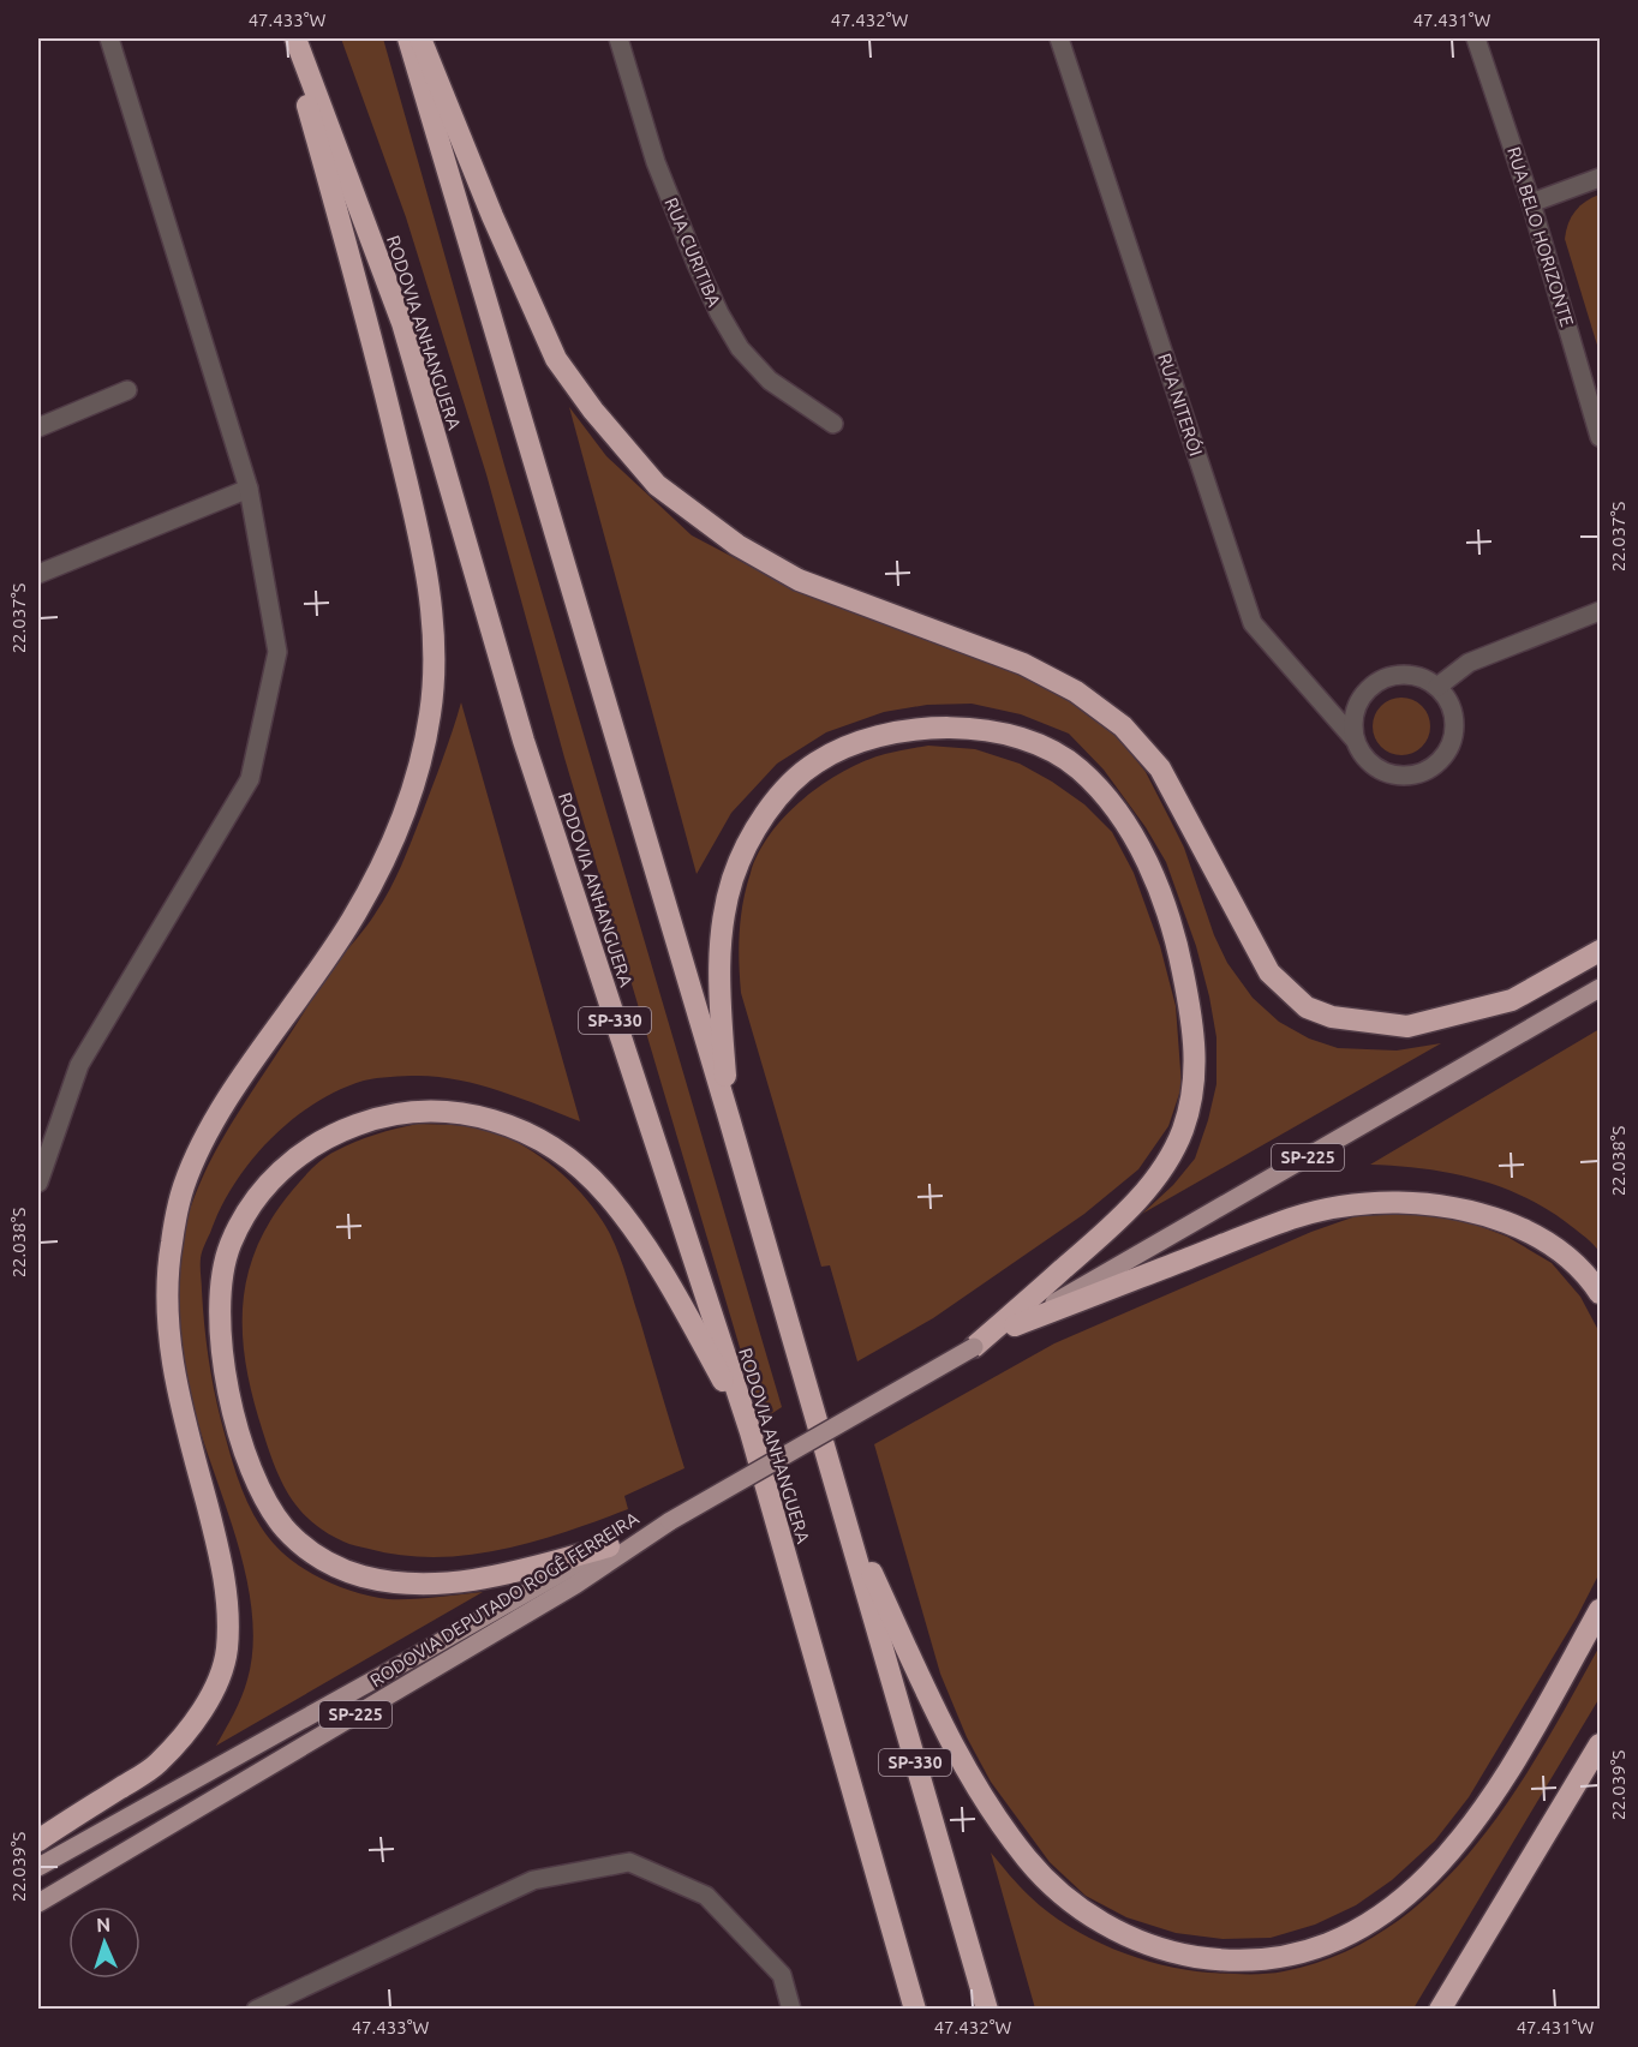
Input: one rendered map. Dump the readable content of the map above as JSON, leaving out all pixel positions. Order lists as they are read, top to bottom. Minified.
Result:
{"streets":{"highway":["RODOVIA ANHANGUERA","SP-330"],"main road":["SP-225","RODOVIA DEPUTADO ROGÊ FERREIRA"],"street":["RUA BELO HORIZONTE","RUA CURITIBA","RUA NITERÓI"]},"crossings":[["SP-225","RODOVIA DEPUTADO ROGÊ FERREIRA"]],"north":"top","coordinates":["47.433°W","47.432°W","47.431°W","22.037°S","22.038°S","22.039°S"]}
